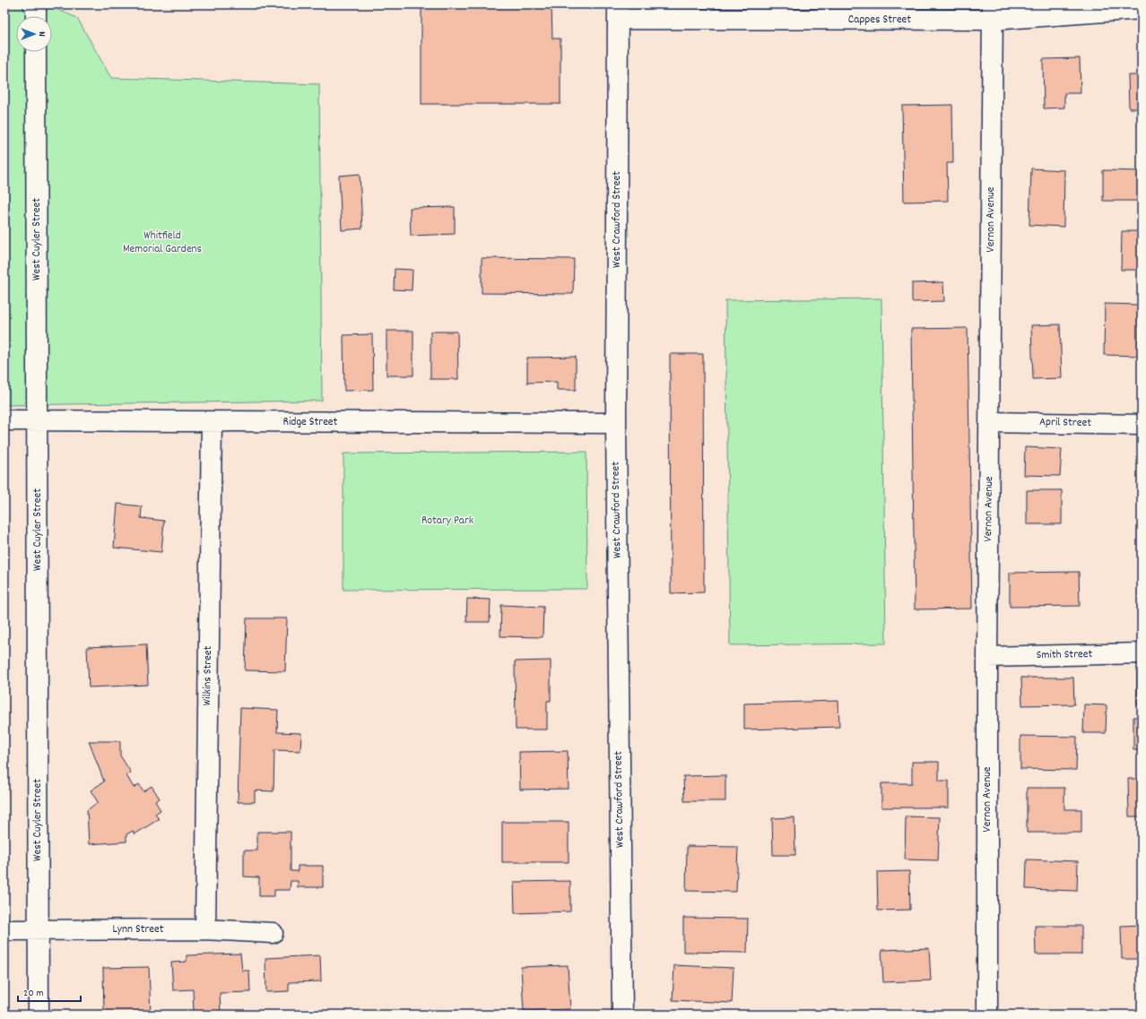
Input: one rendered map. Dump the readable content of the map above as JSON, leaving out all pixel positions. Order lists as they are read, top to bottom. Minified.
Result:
{"streets":{"street":["Cappes Street","West Crawford Street","Vernon Avenue","West Cuyler Street","Ridge Street","April Street","Smith Street","Wilkins Street","Lynn Street"]},"crossings":[["Cappes Street","West Crawford Street"],["Cappes Street","Vernon Avenue"],["West Crawford Street","Ridge Street"],["Vernon Avenue","April Street"],["Vernon Avenue","Smith Street"],["West Cuyler Street","Ridge Street"],["West Cuyler Street","Lynn Street"],["Ridge Street","Wilkins Street"],["Wilkins Street","Lynn Street"]],"parks":["Whitfield Memorial Gardens","Rotary Park"],"scale_bar":"20 m","north":"right"}
